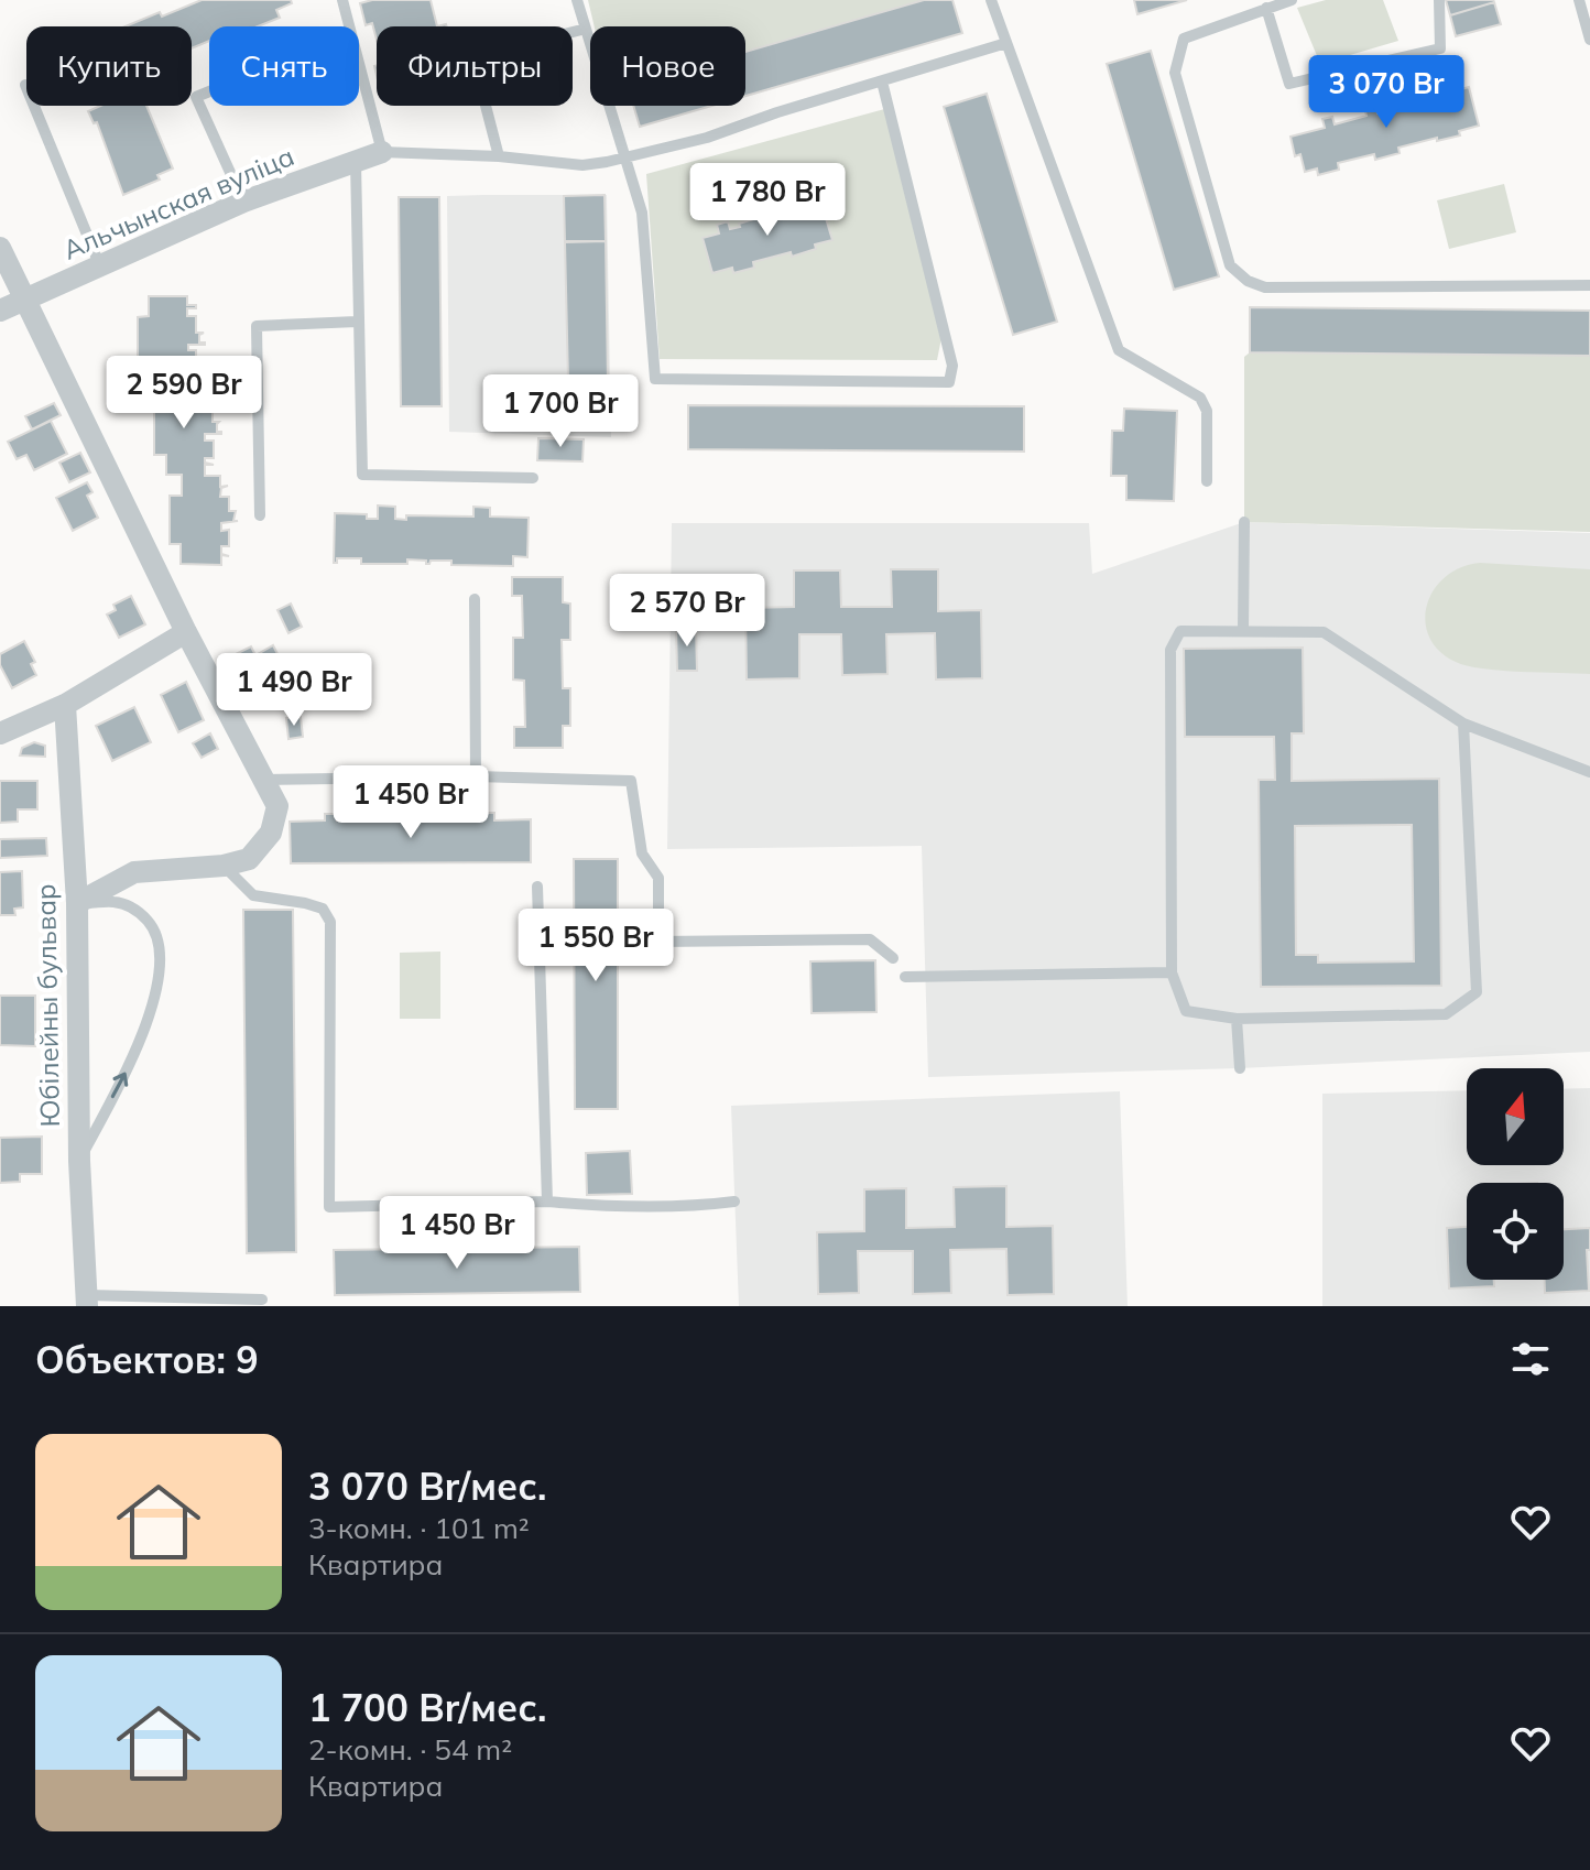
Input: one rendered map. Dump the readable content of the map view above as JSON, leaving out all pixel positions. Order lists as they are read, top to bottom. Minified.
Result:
{"streets":{"street":["Альчынская вуліца","Юбілейны бульвар"]},"north":"top","page":{"chip":["Купить","Снять","Фильтры","Новое"],"price":["3 070 Br","1 780 Br","2 590 Br","1 700 Br","2 570 Br","1 490 Br","1 450 Br","1 550 Br","1 450 Br"],"heading":"Объектов: 9","list":[{"name":"3 070 Br/мес.","note":"3-комн. · 101 m² · Квартира"},{"name":"1 700 Br/мес.","note":"2-комн. · 54 m² · Квартира"}]}}
